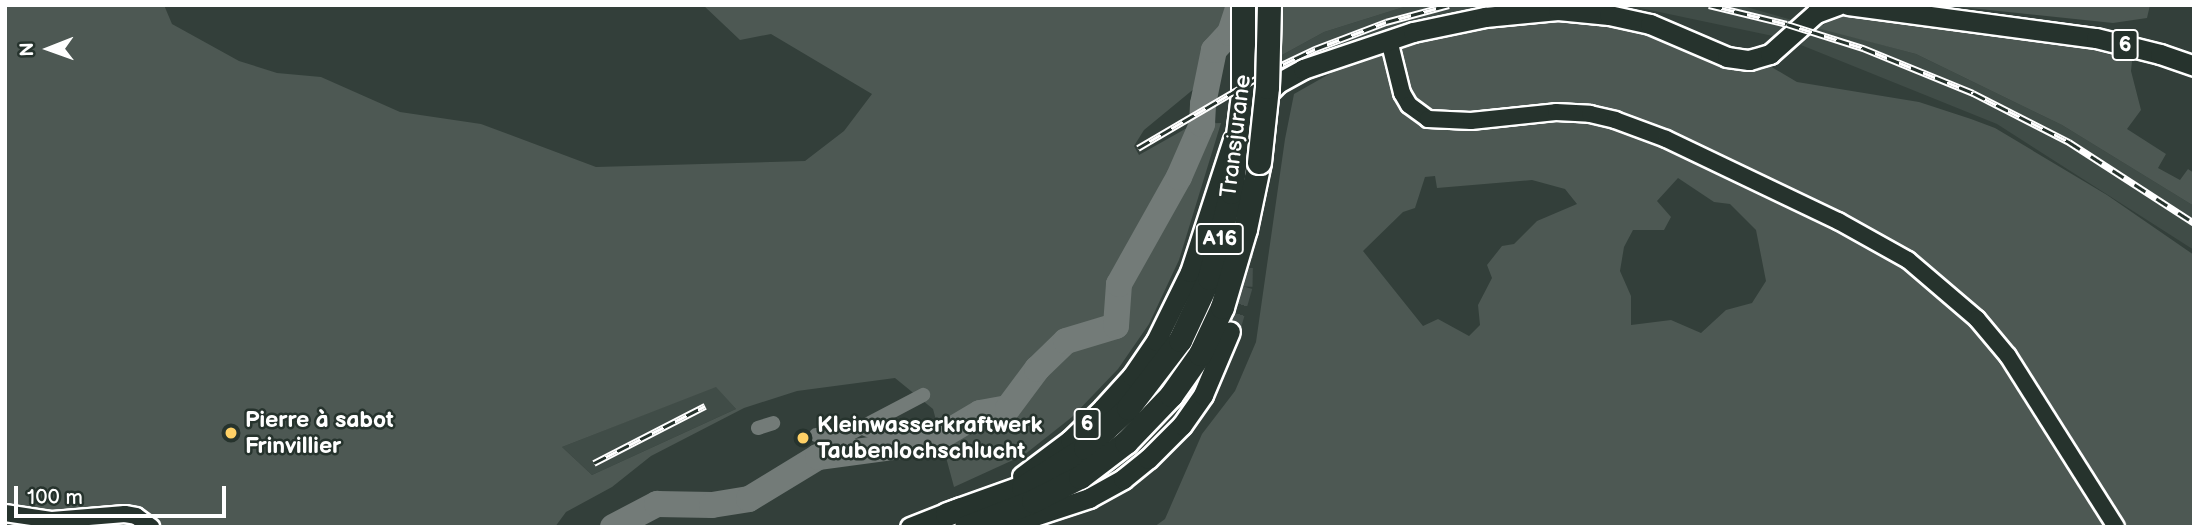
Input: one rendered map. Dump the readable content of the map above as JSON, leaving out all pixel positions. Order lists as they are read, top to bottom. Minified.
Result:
{"streets":{"highway":["Transjurane","A16"],"main road":["6"]},"crossings":[["6","Transjurane"]],"places":["Pierre à sabot Frinvillier","Kleinwasserkraftwerk Taubenlochschlucht"],"scale_bar":"100 m","north":"left"}
